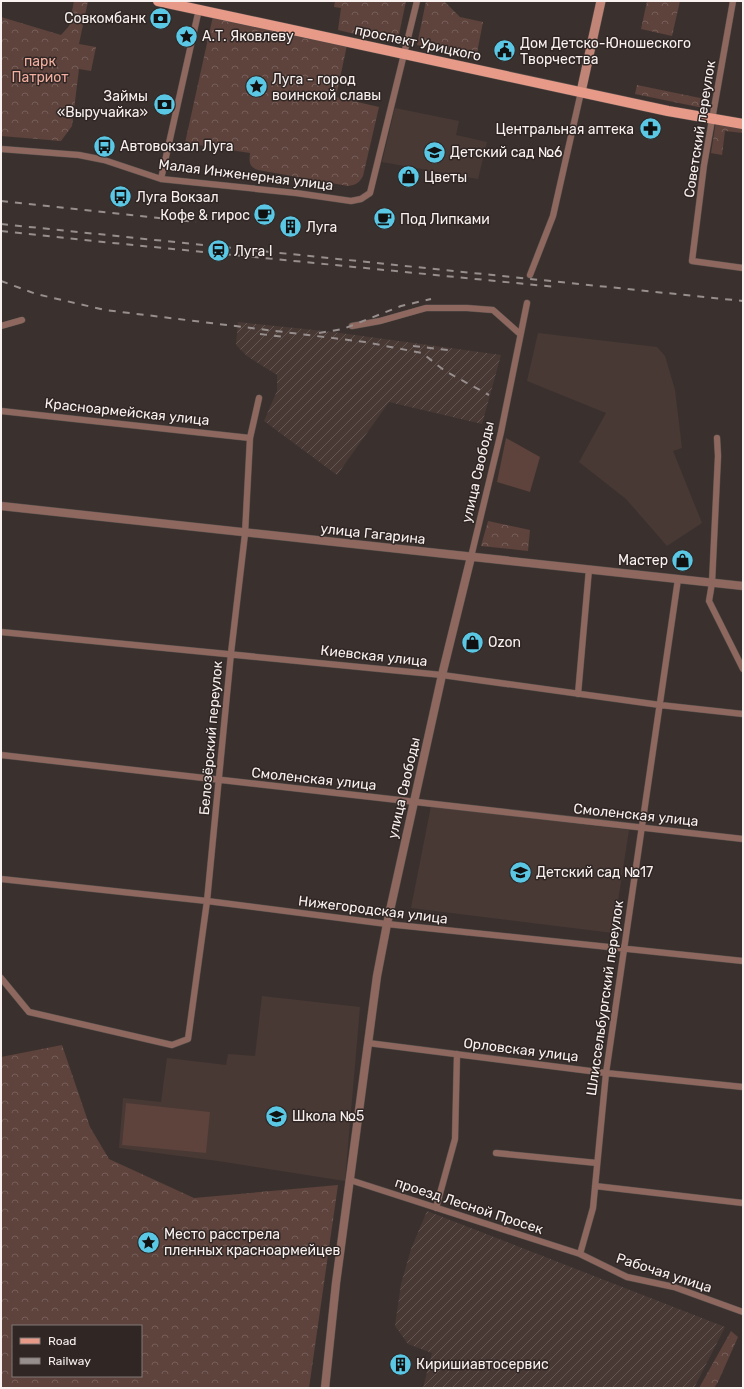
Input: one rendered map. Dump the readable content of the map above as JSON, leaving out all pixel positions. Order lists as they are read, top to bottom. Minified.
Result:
{"streets":{"main road":["проспект Урицкого"],"street":["Советский переулок","Малая Инженерная улица","Красноармейская улица","улица Свободы","улица Гагарина","Киевская улица","Белозёрский переулок","Смоленская улица","Нижегородская улица","Шлиссельбургский переулок","Орловская улица","проезд Лесной Просек","Рабочая улица"]},"crossings":[["проспект Урицкого","Советский переулок"],["проспект Урицкого","Малая Инженерная улица"],["Красноармейская улица","Белозёрский переулок"],["улица Свободы","улица Гагарина"],["улица Свободы","Киевская улица"],["улица Свободы","Смоленская улица"],["улица Свободы","Нижегородская улица"],["улица Свободы","Орловская улица"],["улица Свободы","проезд Лесной Просек"],["улица Гагарина","Белозёрский переулок"],["улица Гагарина","Шлиссельбургский переулок"],["Киевская улица","Белозёрский переулок"],["Киевская улица","Шлиссельбургский переулок"],["Белозёрский переулок","Смоленская улица"],["Белозёрский переулок","Нижегородская улица"],["Смоленская улица","Шлиссельбургский переулок"],["Нижегородская улица","Шлиссельбургский переулок"],["Шлиссельбургский переулок","Орловская улица"],["Шлиссельбургский переулок","проезд Лесной Просек"],["Шлиссельбургский переулок","Рабочая улица"],["проезд Лесной Просек","Рабочая улица"]],"parks":["парк Патриот"],"places":{"bank":["Совкомбанк","Займы «Выручайка»"],"place":["А.Т. Яковлеву","Луга - город воинской славы","Место расстрела пленных красноармейцев"],"public building":["Дом Детско-Юношеского Творчества"],"pharmacy":["Центральная аптека"],"bus stop":["Автовокзал Луга","Луга Вокзал"],"school or university":["Детский сад №6","Детский сад №17","Школа №5"],"shop":["Цветы","Мастер","Ozon"],"cafe":["Кофе & гирос","Под Липками"],"building":["Луга","Киришиавтосервис"],"station":["Луга I"]},"legend":["Road","Railway"]}
